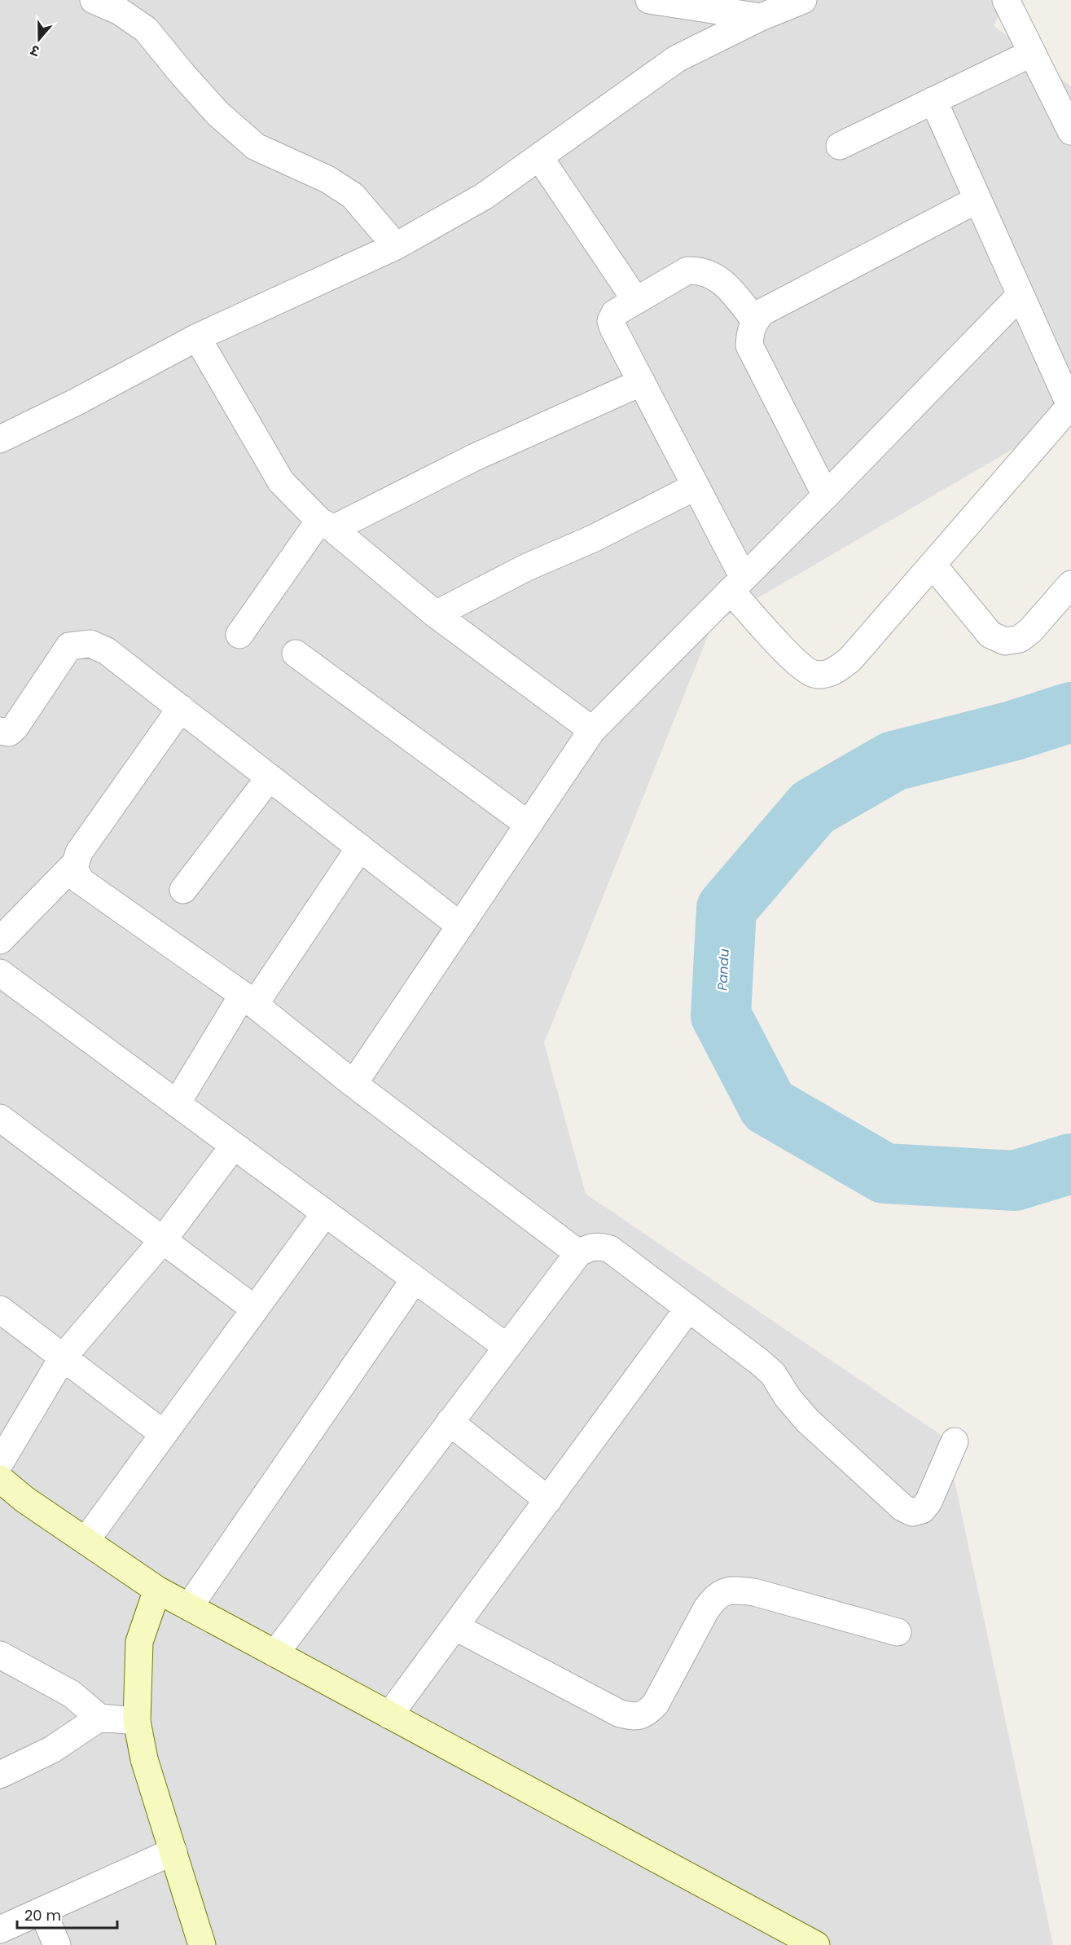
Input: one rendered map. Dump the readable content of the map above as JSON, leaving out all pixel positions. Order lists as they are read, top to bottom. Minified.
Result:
{"water":["Pandu"],"scale_bar":"20 m","north":"bottom"}
